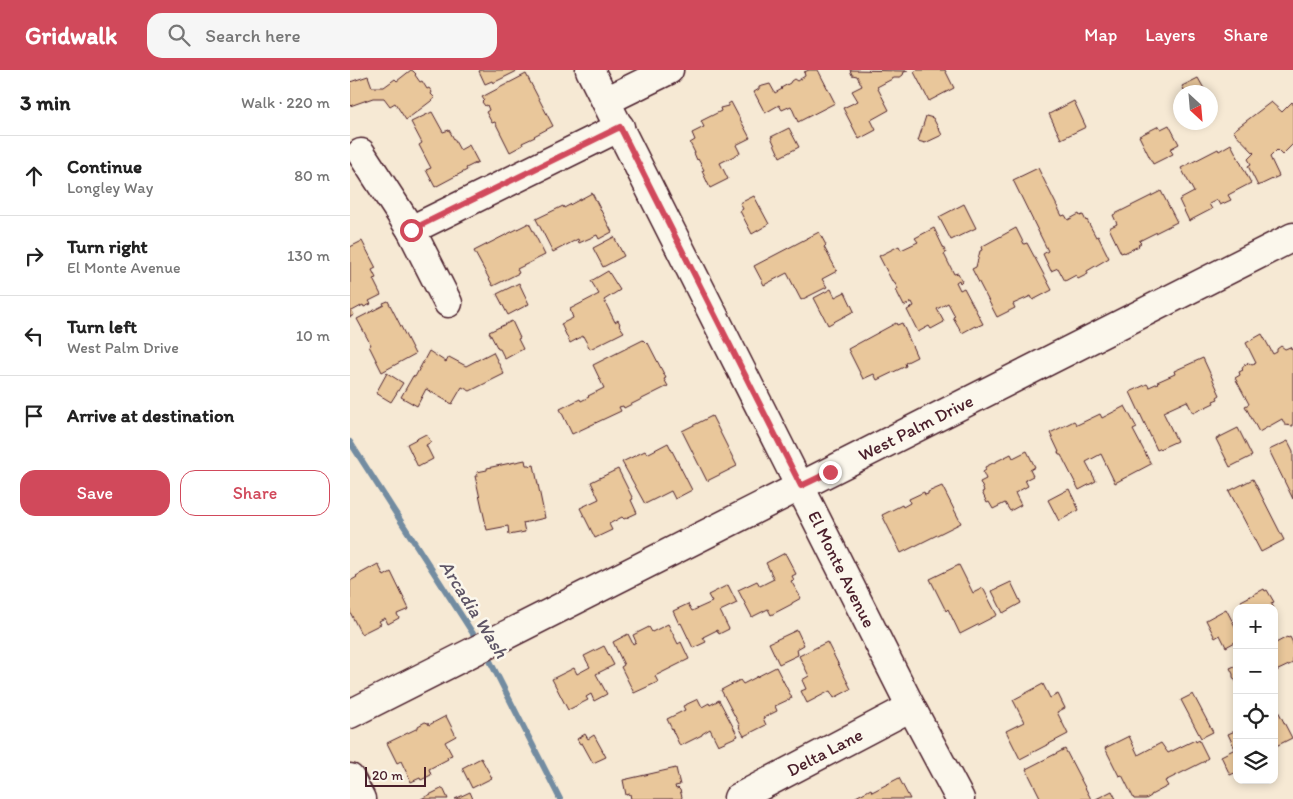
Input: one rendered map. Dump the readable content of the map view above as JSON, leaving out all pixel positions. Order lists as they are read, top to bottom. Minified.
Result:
{"streets":{"street":["West Palm Drive","El Monte Avenue","Delta Lane"]},"crossings":[["West Palm Drive","El Monte Avenue"],["El Monte Avenue","Delta Lane"]],"water":["Arcadia Wash"],"scale_bar":"20 m","north":"bottom right","page":{"header":"Gridwalk","search":"Search here","nav":["Map","Layers","Share"],"heading":["3 min","Walk · 220 m"],"list":[["Continue","Longley Way","80 m"],["Turn right","El Monte Avenue","130 m"],["Turn left","West Palm Drive","10 m"],"Arrive at destination"],"buttons":["Save","Share"],"map_buttons":["+","−"],"scale":"20 m"}}
